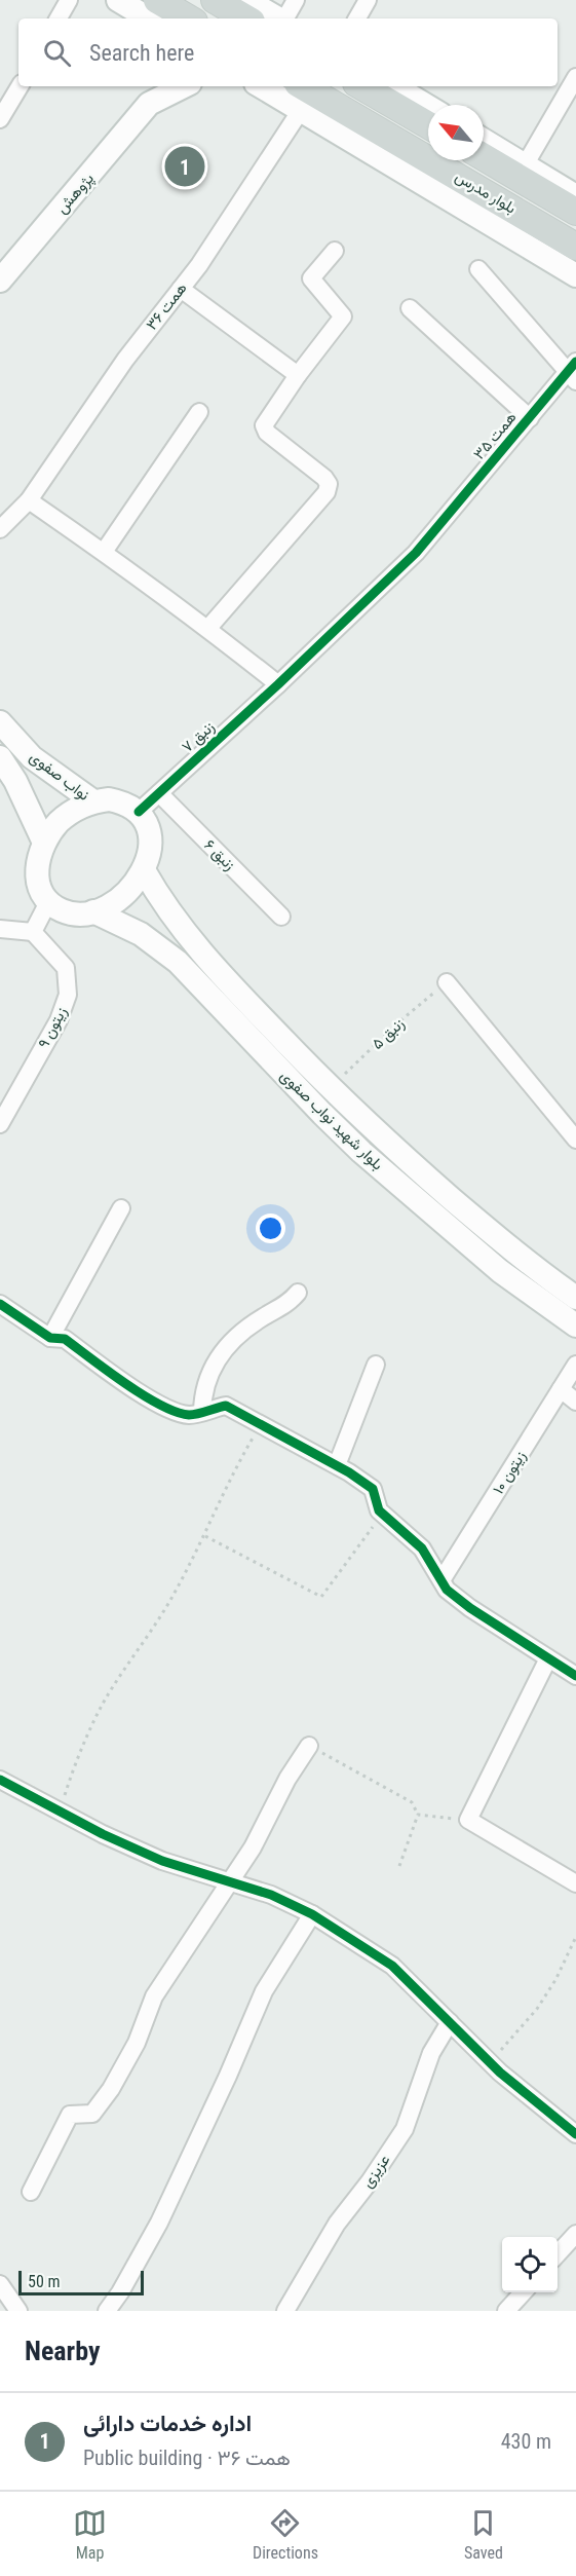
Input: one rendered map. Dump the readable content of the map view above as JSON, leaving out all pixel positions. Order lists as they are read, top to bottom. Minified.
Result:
{"streets":{"main road":["بلوار مدرس","پژوهش","نواب صفوی","بلوار شهید نواب صفوی"],"street":["همت ۳۶","همت ۳۵","زنبق ۷","زنبق ۶","زیتون ۹","زیتون ۱۰","عزیزی"],"path":["زنبق ۵"]},"crossings":[["همت ۳۵","زنبق ۷"],["زنبق ۷","نواب صفوی"],["زنبق ۷","زنبق ۶"],["زنبق ۷","بلوار شهید نواب صفوی"],["نواب صفوی","بلوار شهید نواب صفوی"],["زنبق ۵","بلوار شهید نواب صفوی"]],"scale_bar":"50 m","north":"top left","page":{"search":"Search here","pins":"1","scale":"50 m","heading":"Nearby","list":[{"mark":"1","name":"اداره خدمات دارائی","note":"Public building · همت ۳۶","value":"430 m"}],"nav":["Map","Directions","Saved"]}}
